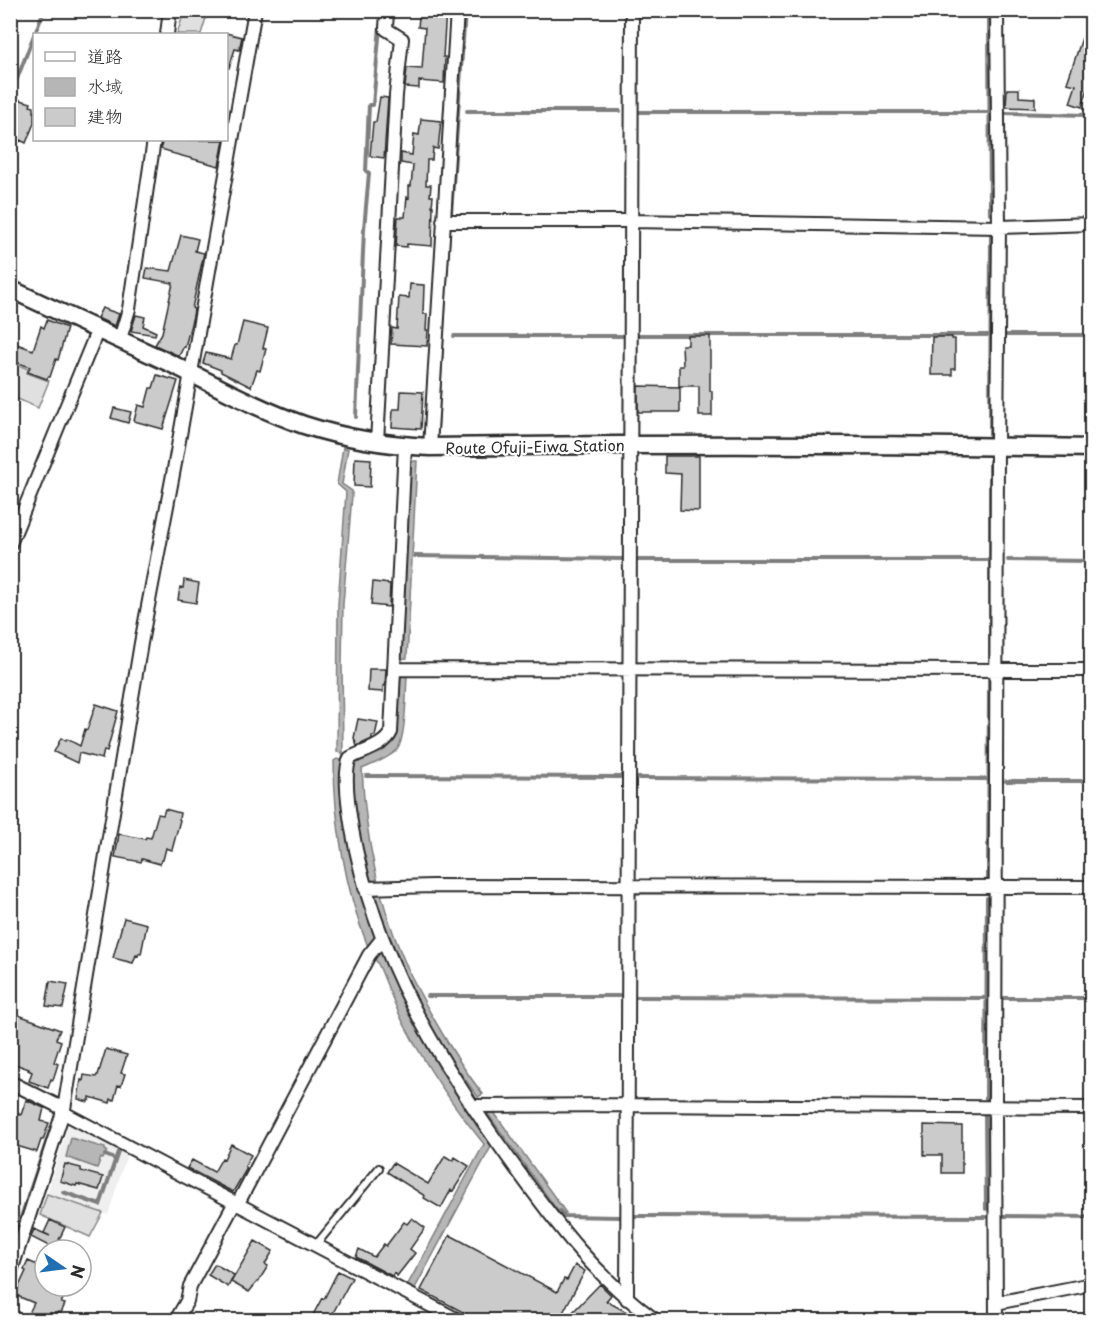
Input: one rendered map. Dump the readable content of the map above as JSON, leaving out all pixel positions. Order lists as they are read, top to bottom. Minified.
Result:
{"streets":{"main road":["Route Ofuji-Eiwa Station"]},"legend":["道路","水域","建物"],"north":"right"}
